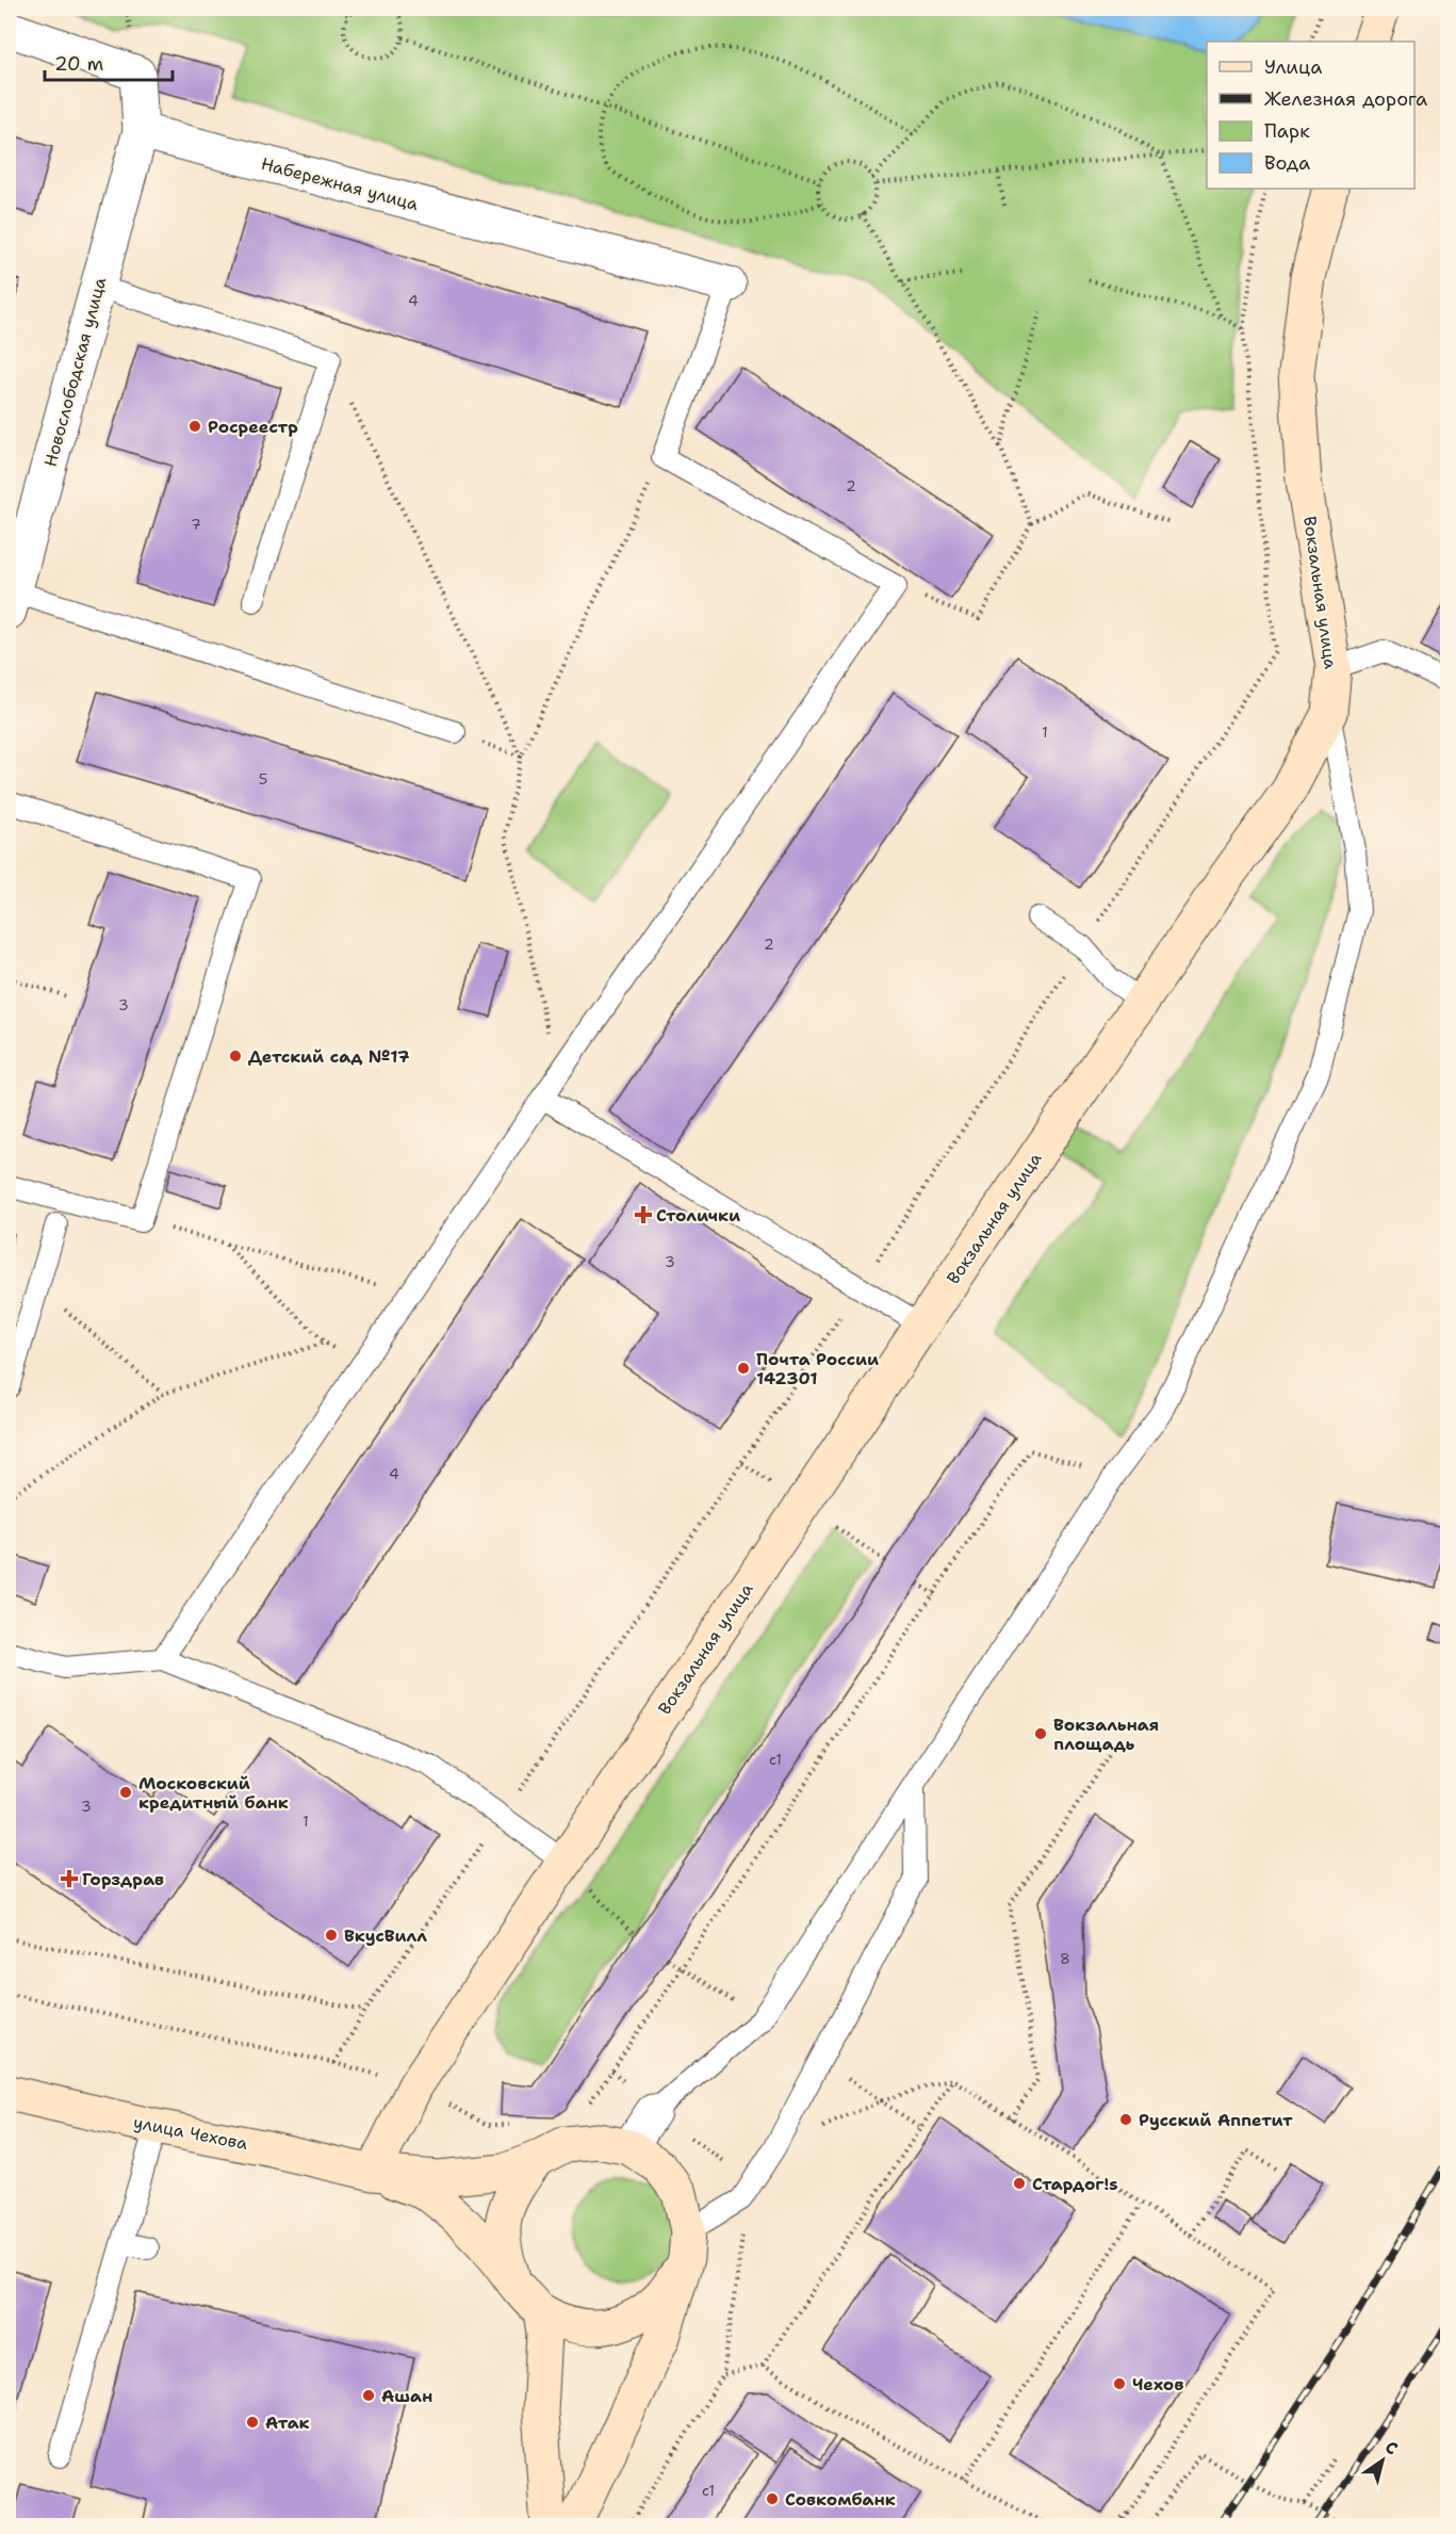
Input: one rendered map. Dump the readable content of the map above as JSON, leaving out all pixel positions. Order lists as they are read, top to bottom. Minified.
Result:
{"streets":{"street":["Набережная улица","Новослободская улица","Вокзальная улица","улица Чехова"]},"crossings":[["Набережная улица","Новослободская улица"],["Вокзальная улица","улица Чехова"]],"places":{"other":["Росреестр","Детский сад №17","Почта России 142301","Вокзальная площадь","Московский кредитный банк","ВкусВилл","Русский Аппетит","Стардог!s","Чехов","Ашан","Атак","Совкомбанк"],"health":["Столички","Горздрав"]},"house_numbers":["4","2","7","1","5","2","3","3","4","с1","3","1","8","с1"],"legend":["Улица","Железная дорога","Парк","Вода"],"scale_bar":"20 m","north":"top right"}
